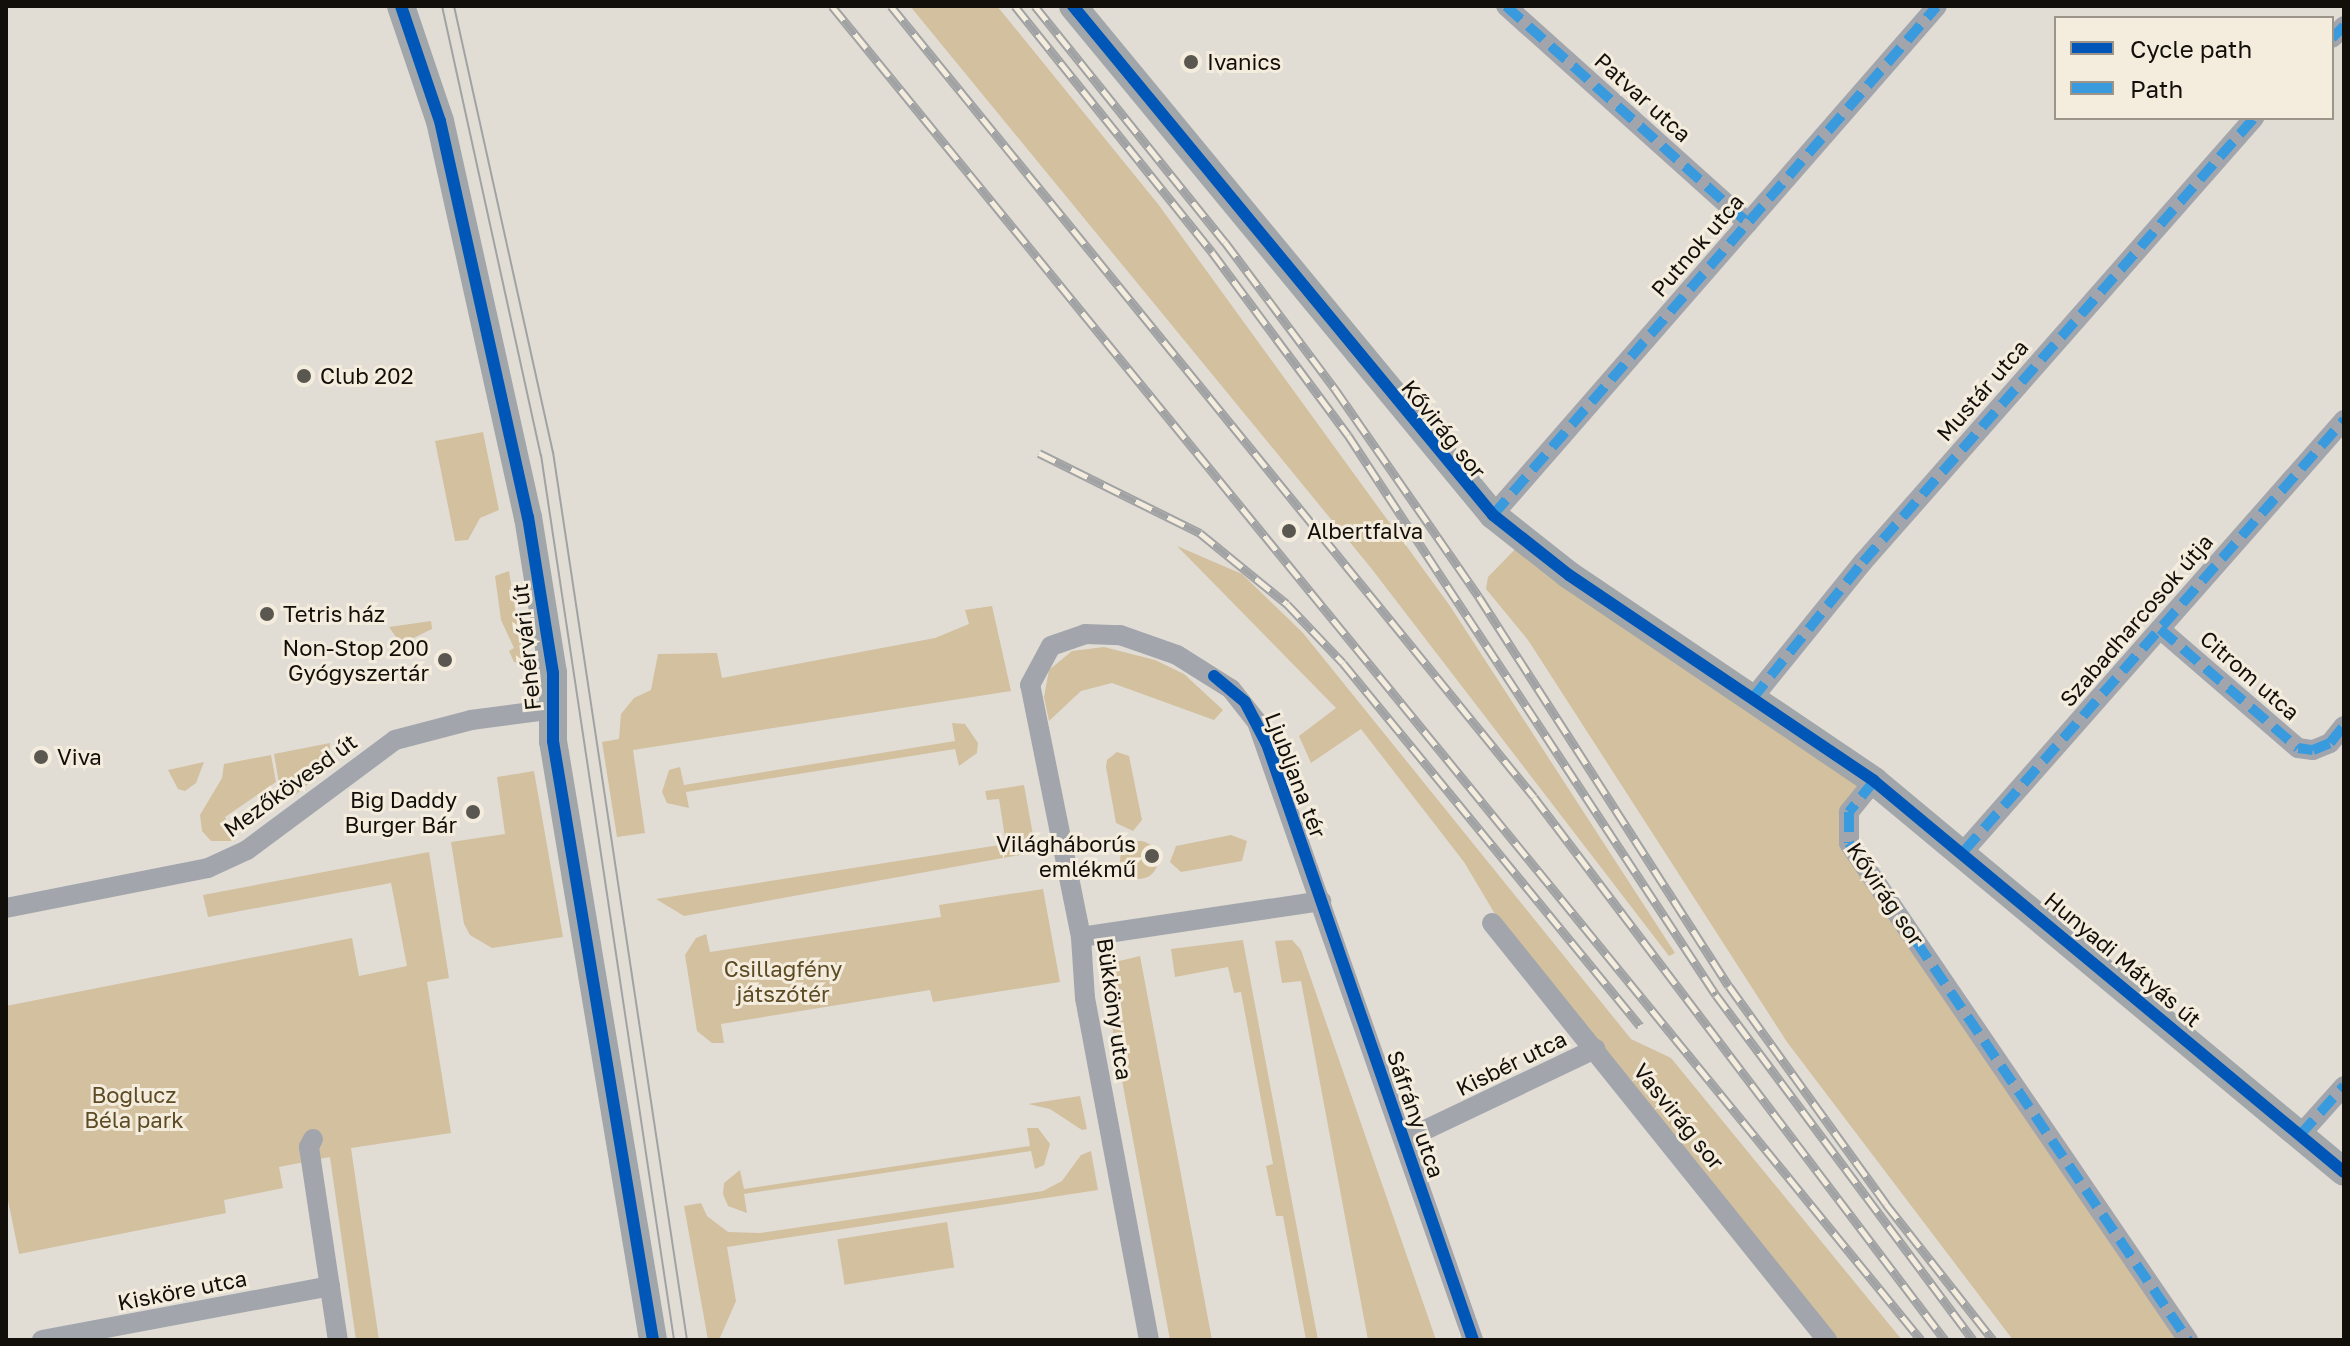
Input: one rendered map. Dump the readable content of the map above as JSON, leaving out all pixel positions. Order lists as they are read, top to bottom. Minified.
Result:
{"streets":{"street":["Patvar utca","Putnok utca","Mustár utca","Kővirág sor","Szabadharcosok útja","Fehérvári út","Citrom utca","Ljubljana tér","Mezőkövesd út","Hunyadi Mátyás út","Bükköny utca","Kisbér utca","Sáfrány utca","Vasvirág sor","Kisköre utca"]},"crossings":[["Patvar utca","Putnok utca"],["Putnok utca","Kővirág sor"],["Mustár utca","Kővirág sor"],["Kővirág sor","Hunyadi Mátyás út"],["Szabadharcosok útja","Citrom utca"],["Szabadharcosok útja","Hunyadi Mátyás út"],["Fehérvári út","Mezőkövesd út"],["Ljubljana tér","Bükköny utca"],["Ljubljana tér","Sáfrány utca"],["Kisbér utca","Sáfrány utca"],["Kisbér utca","Vasvirág sor"]],"parks":["Csillagfény játszótér","Boglucz Béla park"],"places":["Ivanics","Club 202","Albertfalva","Tetris ház","Non-Stop 200 Gyógyszertár","Viva","Big Daddy Burger Bár","Világháborús emlékmű"],"legend":["Cycle path","Path"]}
